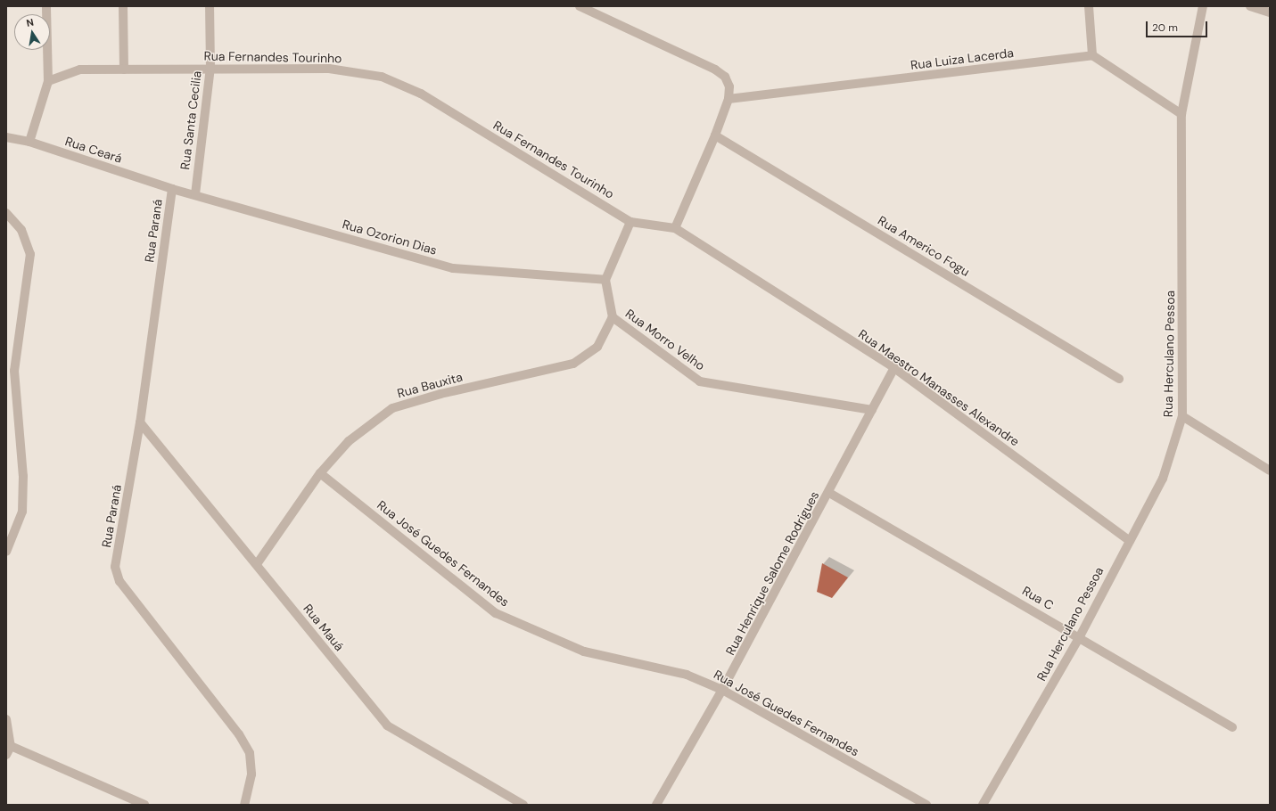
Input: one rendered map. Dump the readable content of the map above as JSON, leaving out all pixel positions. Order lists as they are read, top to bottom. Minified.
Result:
{"streets":{"street":["Rua Fernandes Tourinho","Rua Luiza Lacerda","Rua Santa Cecilia","Rua Ceará","Rua Paraná","Rua Ozorion Dias","Rua Americo Fogu","Rua Morro Velho","Rua Herculano Pessoa","Rua Bauxita","Rua Maestro Manasses Alexandre","Rua José Guedes Fernandes","Rua Henrique Salome Rodrigues","Rua C","Rua Mauá"]},"crossings":[["Rua Fernandes Tourinho","Rua Santa Cecilia"],["Rua Santa Cecilia","Rua Ozorion Dias"],["Rua Ceará","Rua Paraná"],["Rua Ceará","Rua Ozorion Dias"],["Rua Paraná","Rua Ozorion Dias"],["Rua Paraná","Rua Mauá"],["Rua Ozorion Dias","Rua Morro Velho"],["Rua Morro Velho","Rua Bauxita"],["Rua Morro Velho","Rua Henrique Salome Rodrigues"],["Rua Herculano Pessoa","Rua Maestro Manasses Alexandre"],["Rua Herculano Pessoa","Rua C"],["Rua Bauxita","Rua José Guedes Fernandes"],["Rua Bauxita","Rua Mauá"],["Rua Maestro Manasses Alexandre","Rua Henrique Salome Rodrigues"],["Rua José Guedes Fernandes","Rua Henrique Salome Rodrigues"],["Rua Henrique Salome Rodrigues","Rua C"]],"scale_bar":"20 m","north":"top"}
